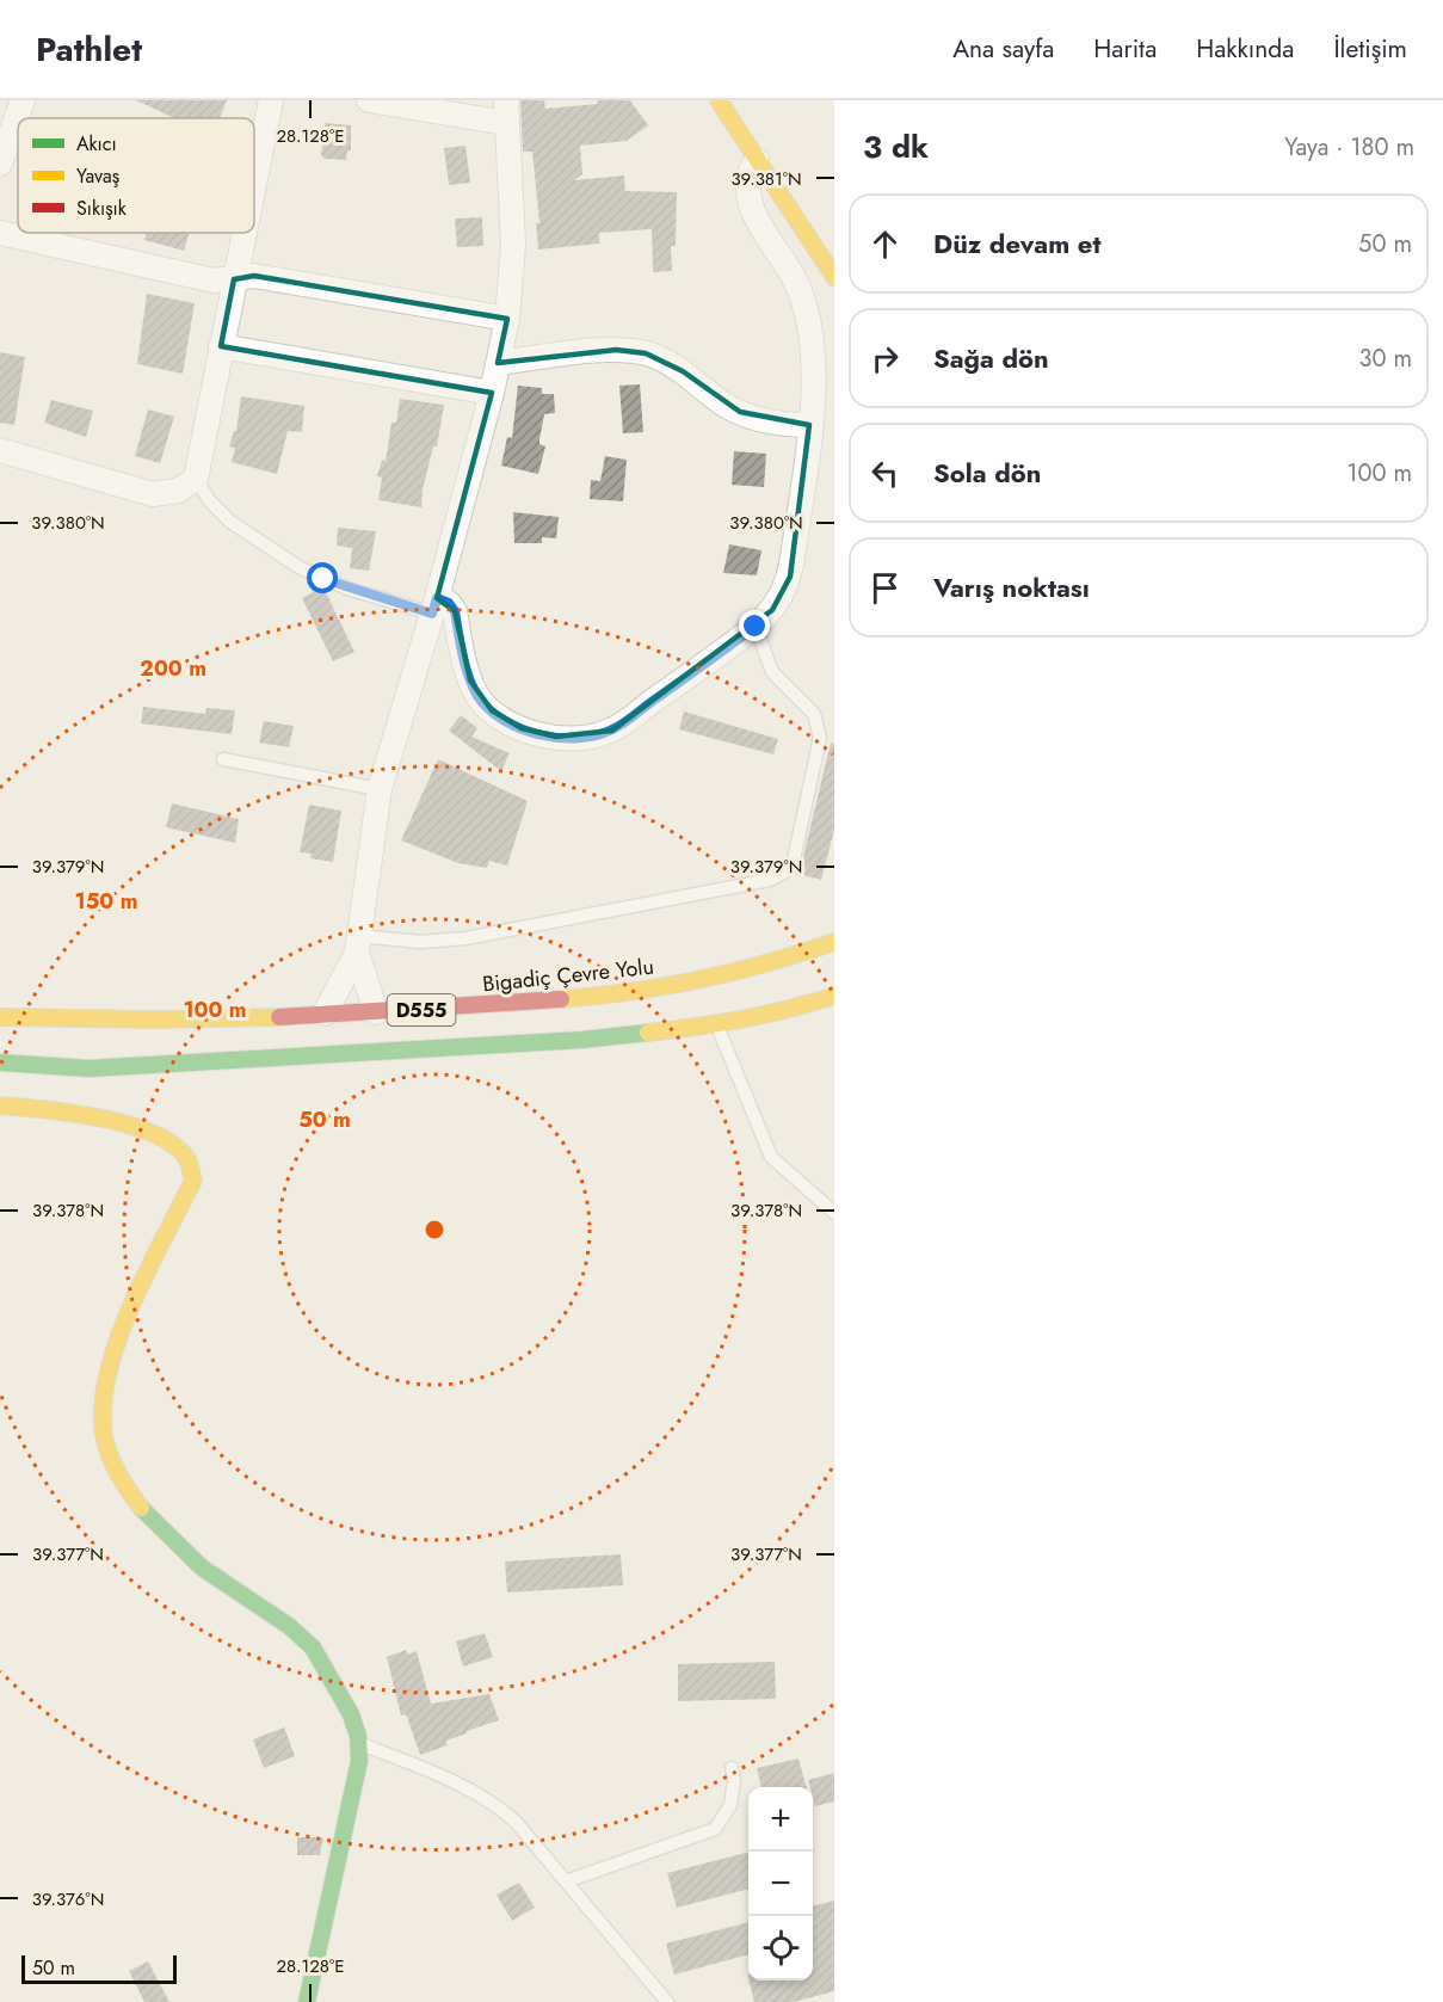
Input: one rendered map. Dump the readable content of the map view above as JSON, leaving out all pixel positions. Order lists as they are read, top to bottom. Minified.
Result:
{"streets":{"main road":["Bigadiç Çevre Yolu","D555"]},"legend":["Akıcı","Yavaş","Sıkışık"],"scale_bar":"50 m","page":{"header":"Pathlet","nav":["Ana sayfa","Harita","Hakkında","İletişim"],"heading":["3 dk","Yaya · 180 m"],"list":[["Düz devam et","50 m"],["Sağa dön","30 m"],["Sola dön","100 m"],"Varış noktası"],"map_buttons":["+","−"],"scale":"50 m"},"coordinates":["28.128°E","39.381°N","39.380°N","39.379°N","39.378°N","39.377°N","39.376°N"],"rings":["200 m","150 m","100 m","50 m"]}
